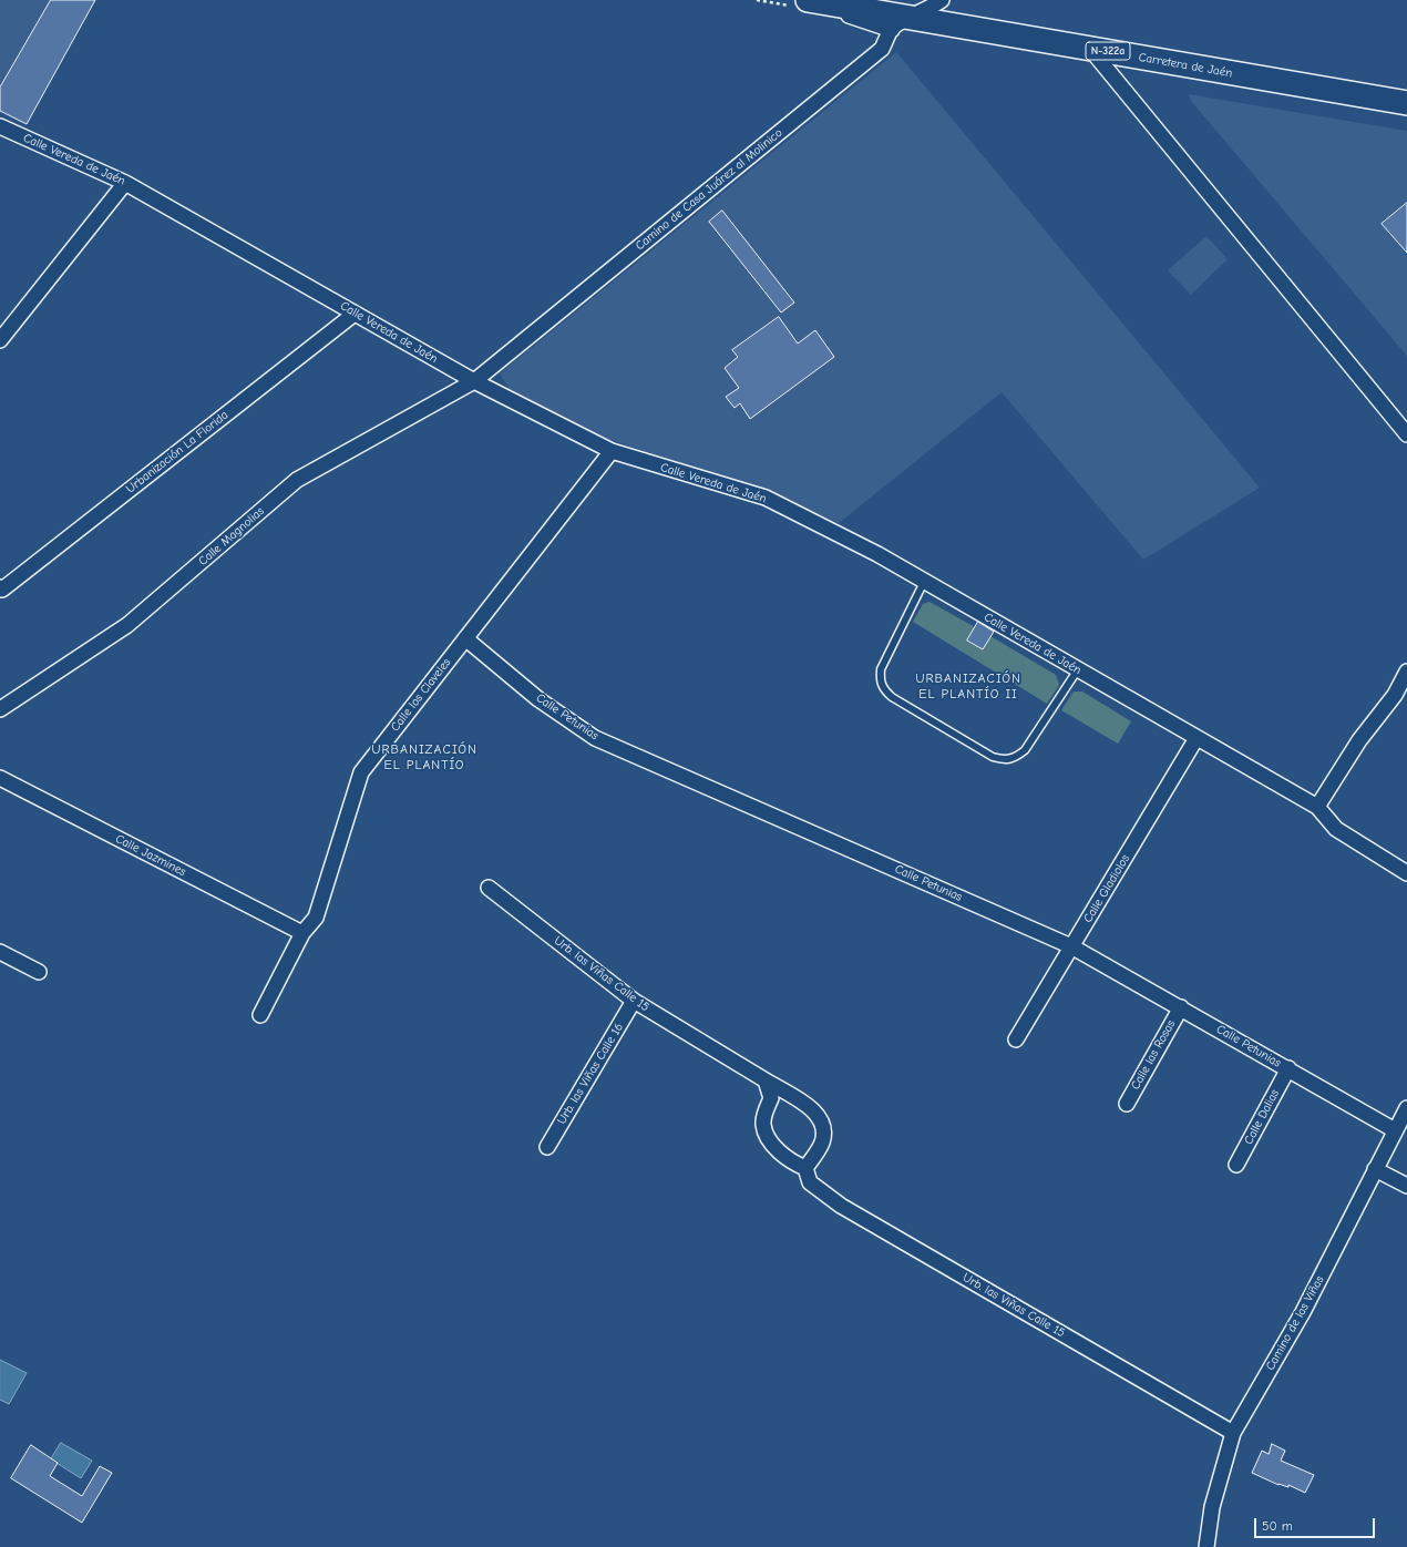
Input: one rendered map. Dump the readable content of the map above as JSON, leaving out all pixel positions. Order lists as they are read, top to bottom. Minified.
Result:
{"streets":{"highway":["N-322a","Carretera de Jaén"],"street":["Calle Vereda de Jaén","Camino de Casa Juárez al Molinico","Urbanización La Florida","Calle Magnolias","Calle los Claveles","Calle Petunias","Calle Jazmines","Calle Gladiolos","Urb. las Viñas Calle 15","Calle las Rosas","Urb. las Viñas Calle 16","Calle Dalias","Camino de las Viñas"]},"crossings":[["Carretera de Jaén","Camino de Casa Juárez al Molinico"],["Calle Vereda de Jaén","Camino de Casa Juárez al Molinico"],["Calle Vereda de Jaén","Urbanización La Florida"],["Calle Vereda de Jaén","Calle Magnolias"],["Calle Vereda de Jaén","Calle los Claveles"],["Calle Vereda de Jaén","Calle Gladiolos"],["Camino de Casa Juárez al Molinico","Calle Magnolias"],["Calle los Claveles","Calle Petunias"],["Calle los Claveles","Calle Jazmines"],["Calle Petunias","Calle Gladiolos"],["Calle Petunias","Calle las Rosas"],["Calle Petunias","Calle Dalias"],["Calle Petunias","Camino de las Viñas"],["Urb. las Viñas Calle 15","Urb. las Viñas Calle 16"],["Urb. las Viñas Calle 15","Camino de las Viñas"]],"districts":["URBANIZACIÓN EL PLANTÍO II","URBANIZACIÓN EL PLANTÍO"],"scale_bar":"50 m"}
